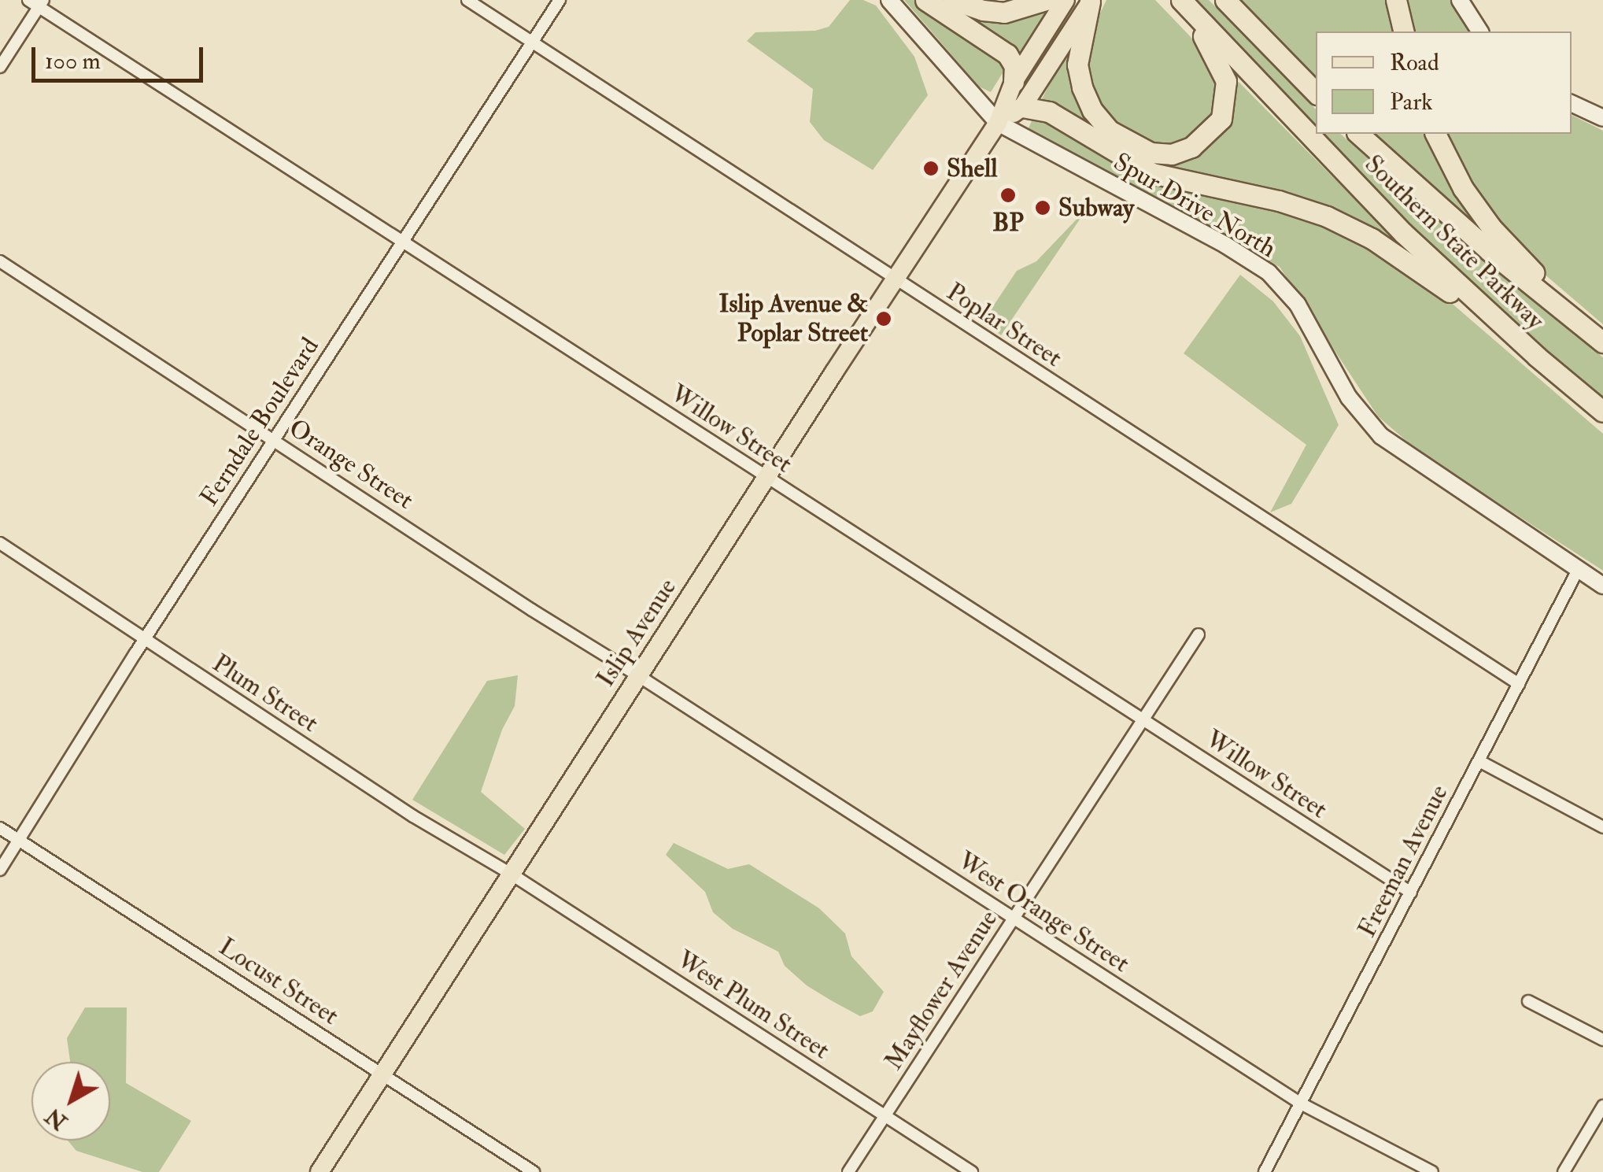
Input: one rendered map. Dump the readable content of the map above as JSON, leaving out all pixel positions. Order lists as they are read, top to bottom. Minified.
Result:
{"streets":{"highway":["Southern State Parkway"],"main road":["Islip Avenue"],"street":["Spur Drive North","Poplar Street","Ferndale Boulevard","Willow Street","Orange Street","Plum Street","Freeman Avenue","West Orange Street","Locust Street","Mayflower Avenue","West Plum Street"]},"crossings":[["Spur Drive North","Islip Avenue"],["Spur Drive North","Freeman Avenue"],["Poplar Street","Ferndale Boulevard"],["Poplar Street","Islip Avenue"],["Poplar Street","Freeman Avenue"],["Ferndale Boulevard","Willow Street"],["Ferndale Boulevard","Orange Street"],["Ferndale Boulevard","Plum Street"],["Ferndale Boulevard","Locust Street"],["Willow Street","Islip Avenue"],["Willow Street","Freeman Avenue"],["Willow Street","Mayflower Avenue"],["Orange Street","Islip Avenue"],["Orange Street","West Orange Street"],["Islip Avenue","Plum Street"],["Islip Avenue","West Orange Street"],["Islip Avenue","Locust Street"],["Islip Avenue","West Plum Street"],["Plum Street","West Plum Street"],["Freeman Avenue","West Orange Street"],["West Orange Street","Mayflower Avenue"],["Mayflower Avenue","West Plum Street"]],"places":["Shell","BP","Subway","Islip Avenue & Poplar Street"],"legend":["Road","Park"],"scale_bar":"100 m","north":"bottom left"}
